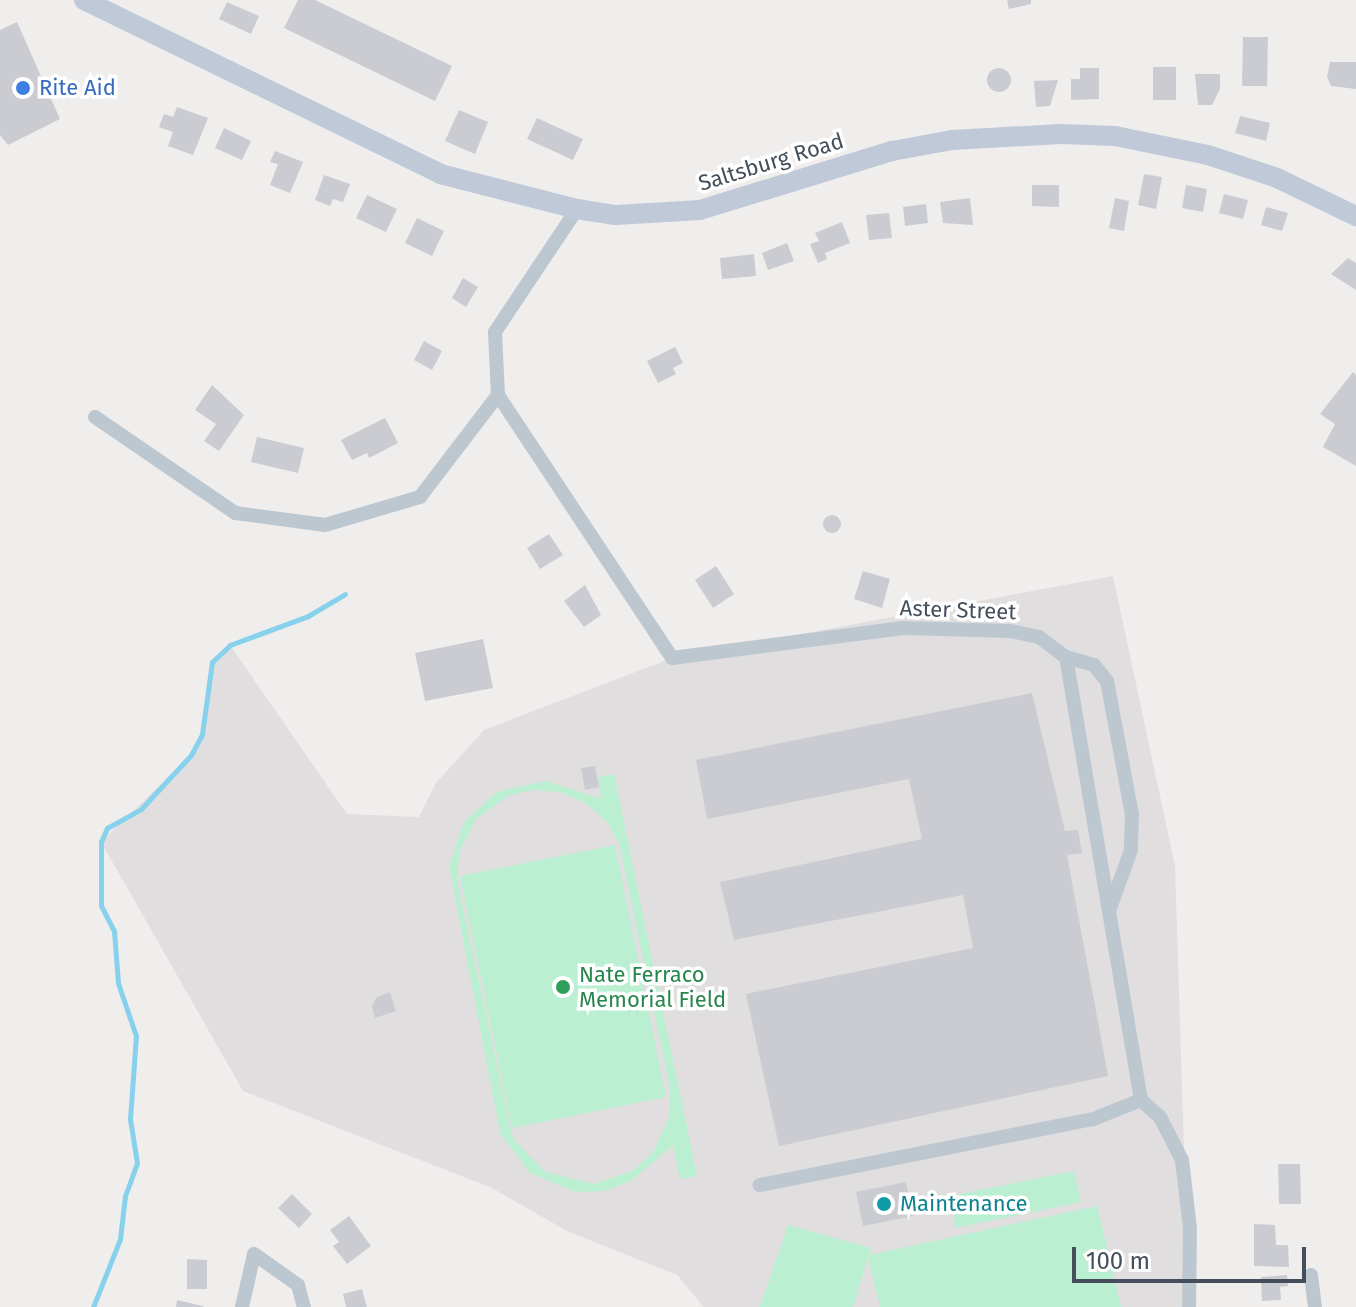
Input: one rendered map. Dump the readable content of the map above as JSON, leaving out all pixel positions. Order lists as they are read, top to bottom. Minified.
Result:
{"streets":{"main road":["Saltsburg Road"],"street":["Aster Street"]},"places":["Rite Aid","Nate Ferraco Memorial Field","Maintenance"],"scale_bar":"100 m"}
